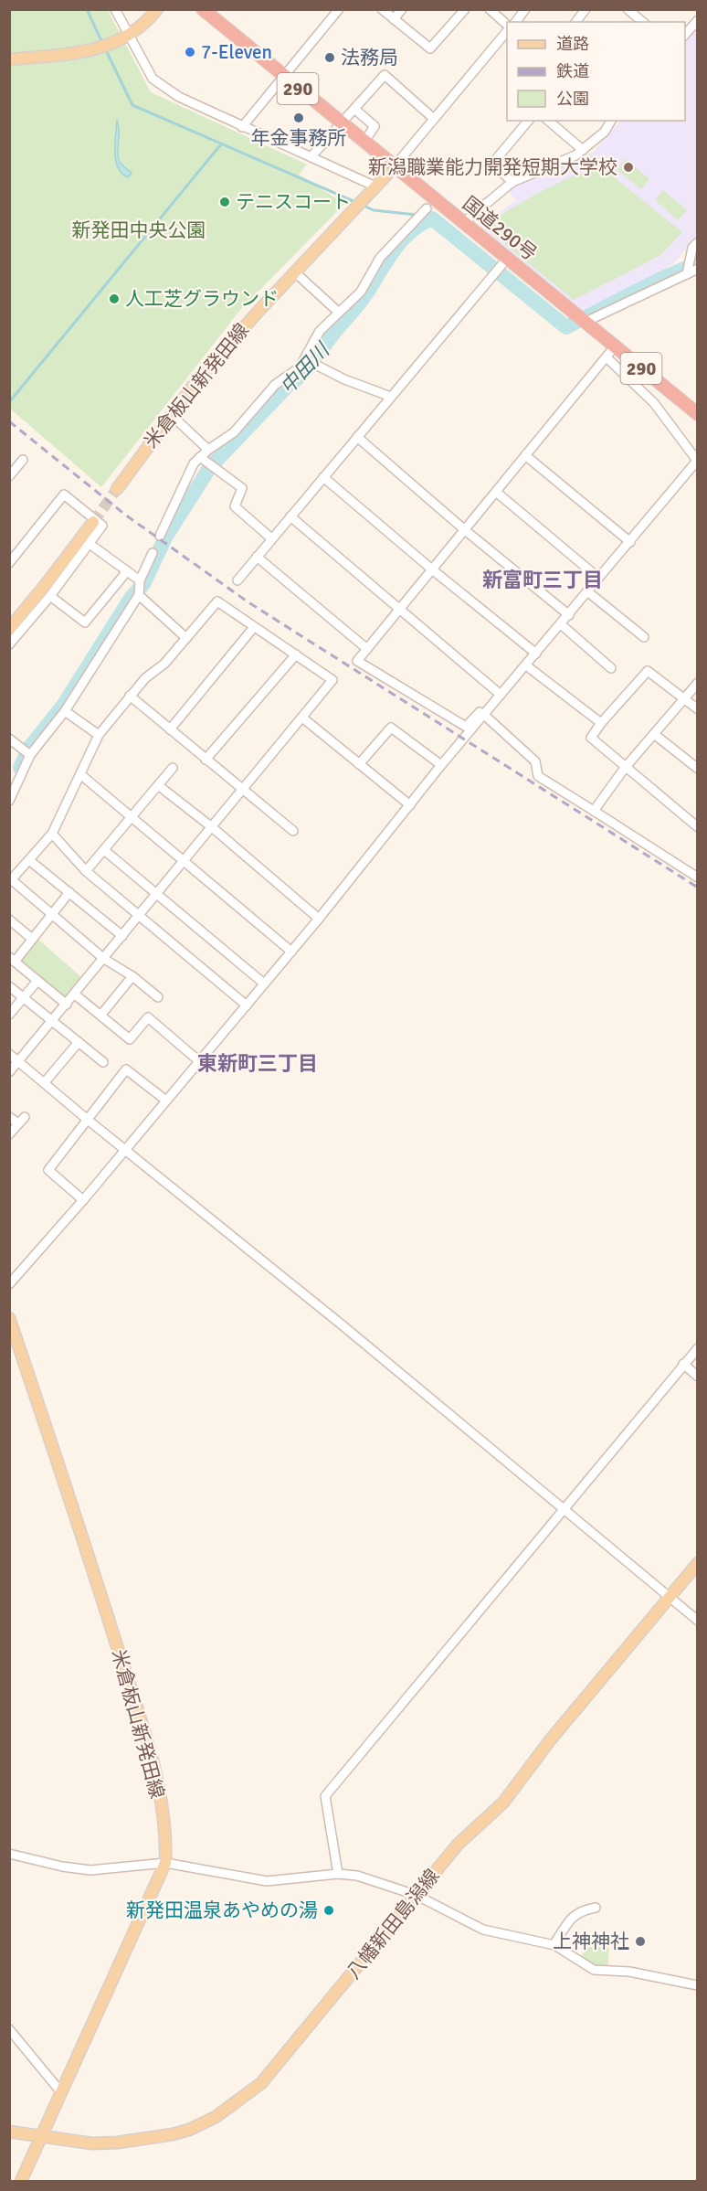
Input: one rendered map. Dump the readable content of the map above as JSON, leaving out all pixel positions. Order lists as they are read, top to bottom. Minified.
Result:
{"streets":{"highway":["290","国道290号"],"main road":["米倉板山新発田線","八幡新田島潟線"]},"crossings":[["国道290号","米倉板山新発田線"],["米倉板山新発田線","八幡新田島潟線"]],"districts":["新富町三丁目","東新町三丁目"],"water":["中田川"],"parks":["新発田中央公園"],"places":["7-Eleven","法務局","年金事務所","新潟職業能力開発短期大学校","テニスコート","人工芝グラウンド","新発田温泉あやめの湯","上神神社"],"legend":["道路","鉄道","公園"]}
